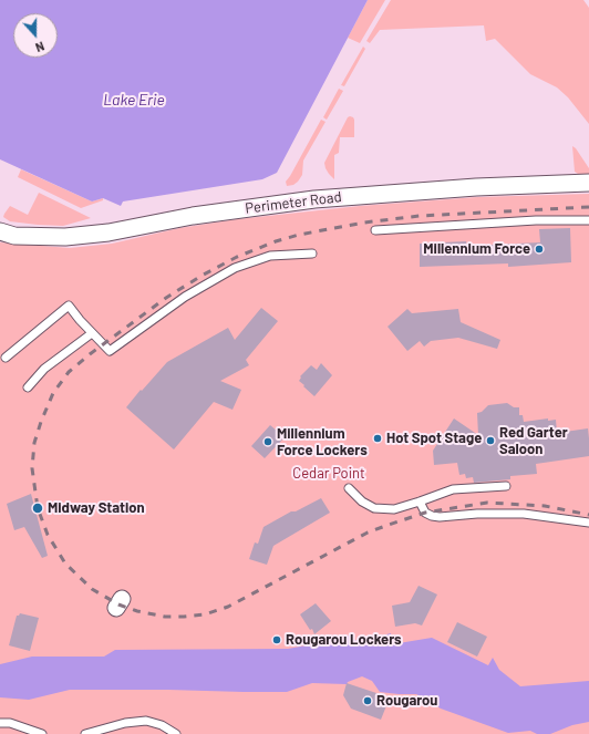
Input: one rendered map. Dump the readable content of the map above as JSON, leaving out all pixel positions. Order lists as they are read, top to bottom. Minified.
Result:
{"streets":{"street":["Perimeter Road"]},"water":["Lake Erie"],"parks":["Cedar Point"],"places":["Millennium Force","Hot Spot Stage","Red Garter Saloon","Millennium Force Lockers","Midway Station","Rougarou Lockers","Rougarou"],"north":"bottom"}
